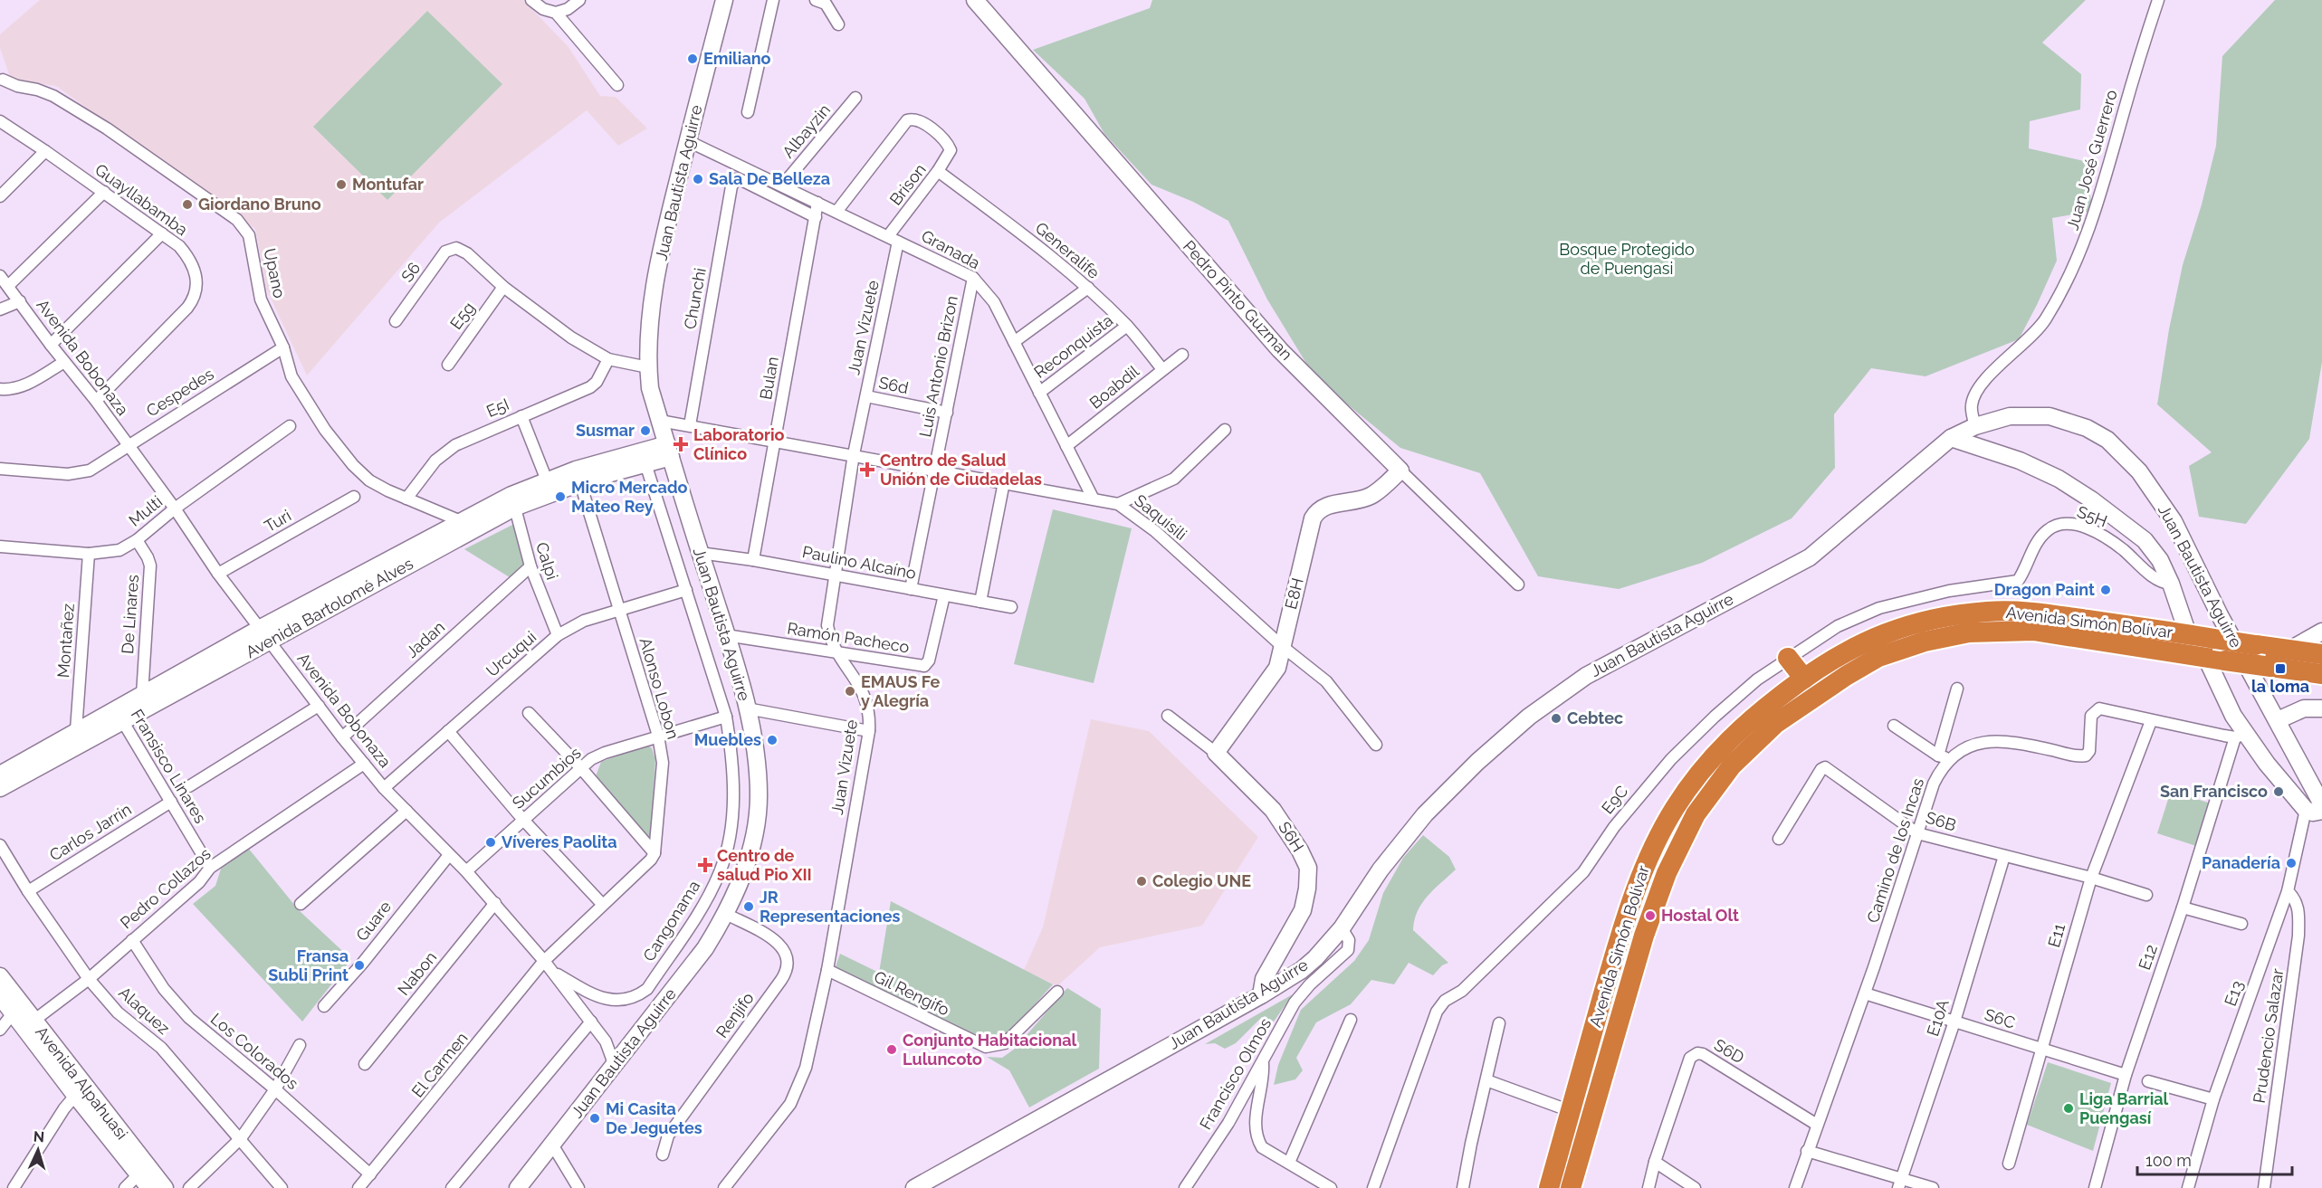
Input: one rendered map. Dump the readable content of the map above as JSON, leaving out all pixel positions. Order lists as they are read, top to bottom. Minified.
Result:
{"streets":{"highway":["Avenida Simón Bolívar"],"main road":["Juan Bautista Aguirre","Pedro Pinto Guzman","E8H","Avenida Bartolomé Alves","S6H","Avenida Alpahuasi"],"street":["Albayzin","Juan José Guerrero","Brison","Guayllabamba","Granada","Generalife","S6","Upano","Chunchi","E5g","Juan Vizuete","Reconquista","Avenida Bobonaza","Luis Antonio Brizon","Bulan","S6d","Boabdil","Cespedes","E5I","Multi","S5H","Saquisili","Turi","Calpi","Paulino Alcaíno","De Linares","Ramón Pacheco","Jadan","Montañez","Urcuqui","Alonso Lobon","Fransisco Linares","Sucumbios","E9C","S6B","Carlos Jarrín","Camino de los Incas","Pedro Collazos","Guare","Cangonama","E11","E12","Nabon","Gil Rengifo","E13","Alaquez","Renjifo","E10A","S6C","Prudencio Salazar","Los Colorados","S6D","El Carmen","Francisco Olmos"]},"crossings":[["Albayzin","Granada"],["Juan José Guerrero","Juan Bautista Aguirre"],["Juan Bautista Aguirre","Granada"],["Juan Bautista Aguirre","Avenida Bobonaza"],["Juan Bautista Aguirre","Saquisili"],["Juan Bautista Aguirre","Paulino Alcaíno"],["Juan Bautista Aguirre","Avenida Bartolomé Alves"],["Juan Bautista Aguirre","Ramón Pacheco"],["Juan Bautista Aguirre","S6H"],["Juan Bautista Aguirre","Renjifo"],["Juan Bautista Aguirre","Francisco Olmos"],["Brison","Granada"],["Brison","Generalife"],["Brison","Juan Vizuete"],["Guayllabamba","Avenida Bobonaza"],["Granada","Juan Vizuete"],["Granada","Reconquista"],["Granada","Luis Antonio Brizon"],["Granada","Bulan"],["Granada","Boabdil"],["Granada","Saquisili"],["Generalife","Reconquista"],["Generalife","Boabdil"],["S6","E5g"],["Upano","Cespedes"],["Upano","E5I"],["Upano","Avenida Bartolomé Alves"],["Chunchi","Bulan"],["Chunchi","Saquisili"],["Pedro Pinto Guzman","E8H"],["Juan Vizuete","S6d"],["Juan Vizuete","Saquisili"],["Juan Vizuete","Paulino Alcaíno"],["Juan Vizuete","Ramón Pacheco"],["Juan Vizuete","Gil Rengifo"],["Avenida Bobonaza","Cespedes"],["Avenida Bobonaza","Multi"],["Avenida Bobonaza","Turi"],["Avenida Bobonaza","Avenida Bartolomé Alves"],["Avenida Bobonaza","Jadan"],["Avenida Bobonaza","Urcuqui"],["Avenida Bobonaza","Sucumbios"],["Avenida Bobonaza","Pedro Collazos"],["Avenida Bobonaza","Guare"],["Avenida Bobonaza","Cangonama"],["Avenida Bobonaza","Nabon"],["Avenida Bobonaza","El Carmen"],["Luis Antonio Brizon","S6d"],["Luis Antonio Brizon","Saquisili"],["Luis Antonio Brizon","Paulino Alcaíno"],["Bulan","Saquisili"],["Bulan","Paulino Alcaíno"],["Multi","De Linares"],["Multi","Montañez"],["S5H","E9C"],["Saquisili","E8H"],["Calpi","Avenida Bartolomé Alves"],["Calpi","Jadan"],["Calpi","Urcuqui"],["Paulino Alcaíno","Ramón Pacheco"],["E8H","S6H"],["Avenida Bartolomé Alves","De Linares"],["Avenida Bartolomé Alves","Montañez"],["Avenida Bartolomé Alves","Alonso Lobon"],["Avenida Bartolomé Alves","Fransisco Linares"],["Avenida Bartolomé Alves","Cangonama"],["Urcuqui","Alonso Lobon"],["Urcuqui","Cangonama"],["Alonso Lobon","Sucumbios"],["Fransisco Linares","Carlos Jarrín"],["Fransisco Linares","Pedro Collazos"],["Sucumbios","Cangonama"],["S6B","Camino de los Incas"],["S6B","E11"],["S6B","E10A"],["Carlos Jarrín","Alaquez"],["Camino de los Incas","E11"],["Camino de los Incas","E12"],["Camino de los Incas","S6C"],["Camino de los Incas","S6D"],["Pedro Collazos","Alaquez"],["Pedro Collazos","Los Colorados"],["Pedro Collazos","Avenida Alpahuasi"],["E11","S6C"],["E12","S6C"],["E13","Prudencio Salazar"],["E10A","S6C"],["Los Colorados","El Carmen"]],"parks":["Bosque Protegido de Puengasi"],"places":{"other":["Emiliano","Sala De Belleza","Montufar","Giordano Bruno","Susmar","Micro Mercado Mateo Rey","Dragon Paint","EMAUS Fe y Alegría","Cebtec","Muebles","San Francisco","Víveres Paolita","Panadería","Colegio UNE","JR Representaciones","Hostal Olt","Fransa Subli Print","Conjunto Habitacional Luluncoto","Liga Barrial Puengasí","Mi Casita De Jeguetes"],"health":["Laboratorio Clínico","Centro de Salud Unión de Ciudadelas","Centro de salud Pio XII"],"transit":["la loma"]},"scale_bar":"100 m","north":"top"}
